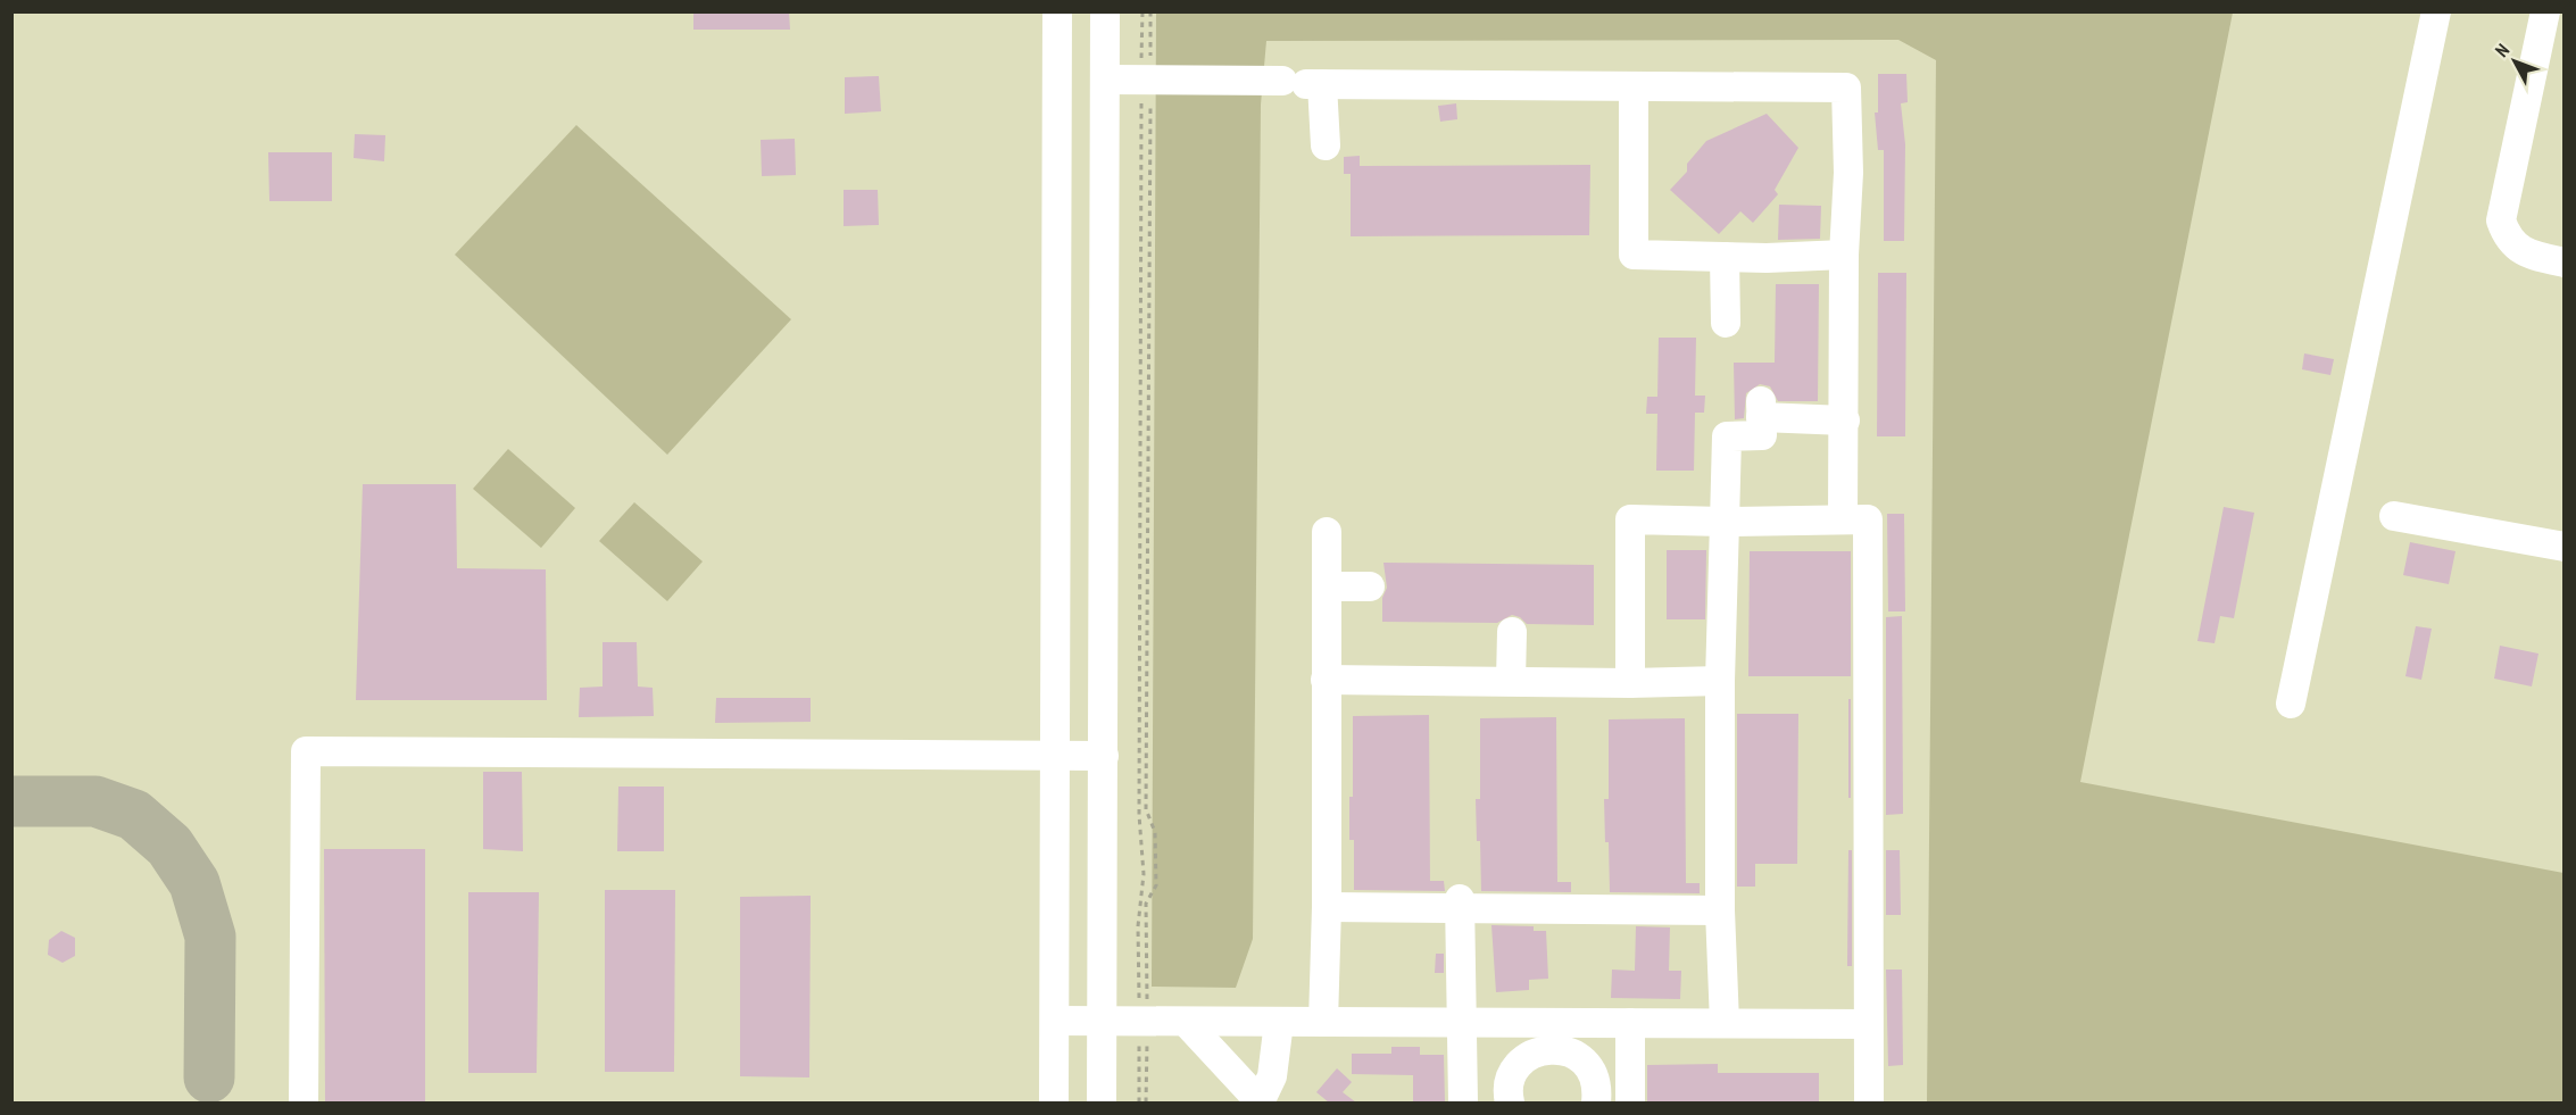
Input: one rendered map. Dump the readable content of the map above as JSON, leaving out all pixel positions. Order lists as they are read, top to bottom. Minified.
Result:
{"north":"top left"}
